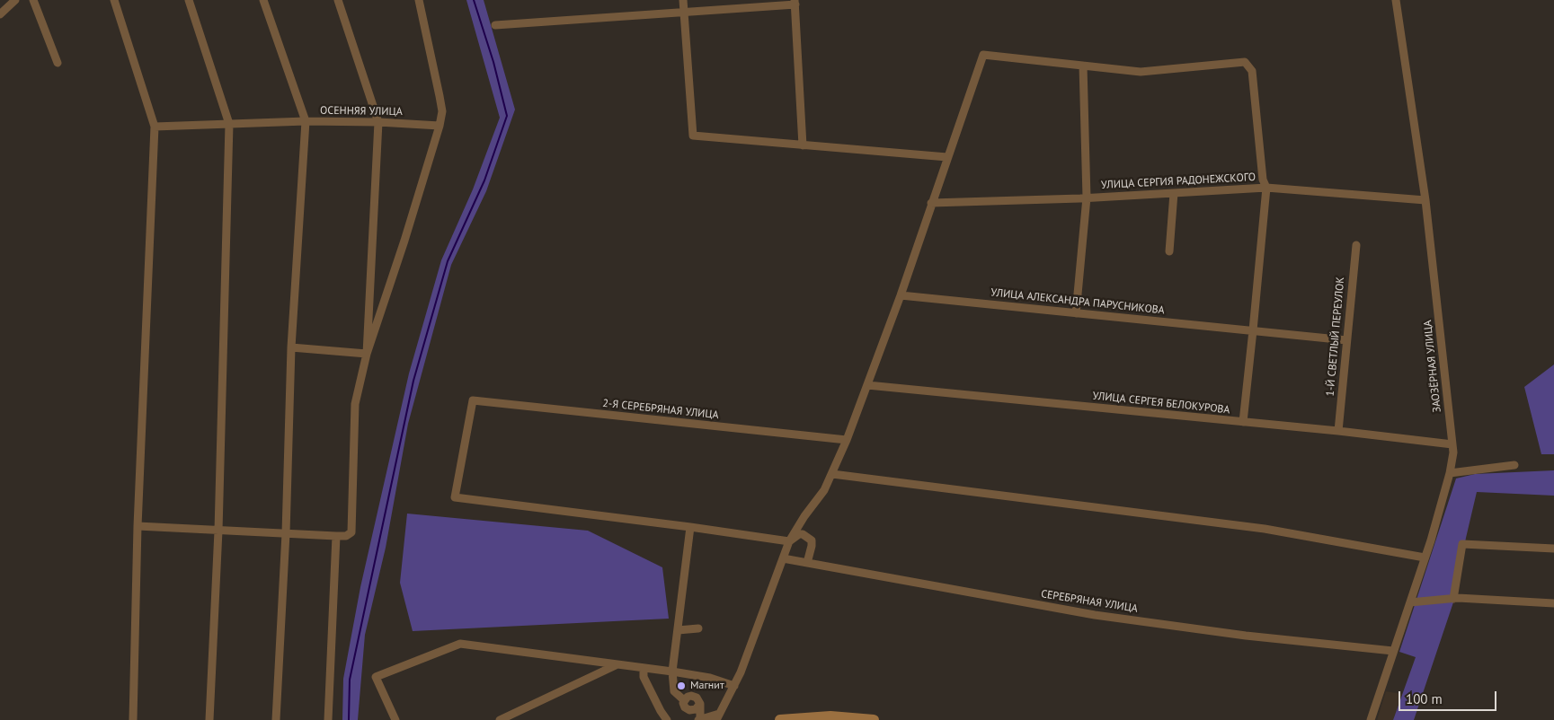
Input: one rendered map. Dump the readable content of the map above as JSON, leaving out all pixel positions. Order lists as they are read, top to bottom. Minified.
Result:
{"streets":{"street":["ОСЕННЯЯ УЛИЦА","УЛИЦА СЕРГИЯ РАДОНЕЖСКОГО","УЛИЦА АЛЕКСАНДРА ПАРУСНИКОВА","1-Й СВЕТЛЫЙ ПЕРЕУЛОК","ЗАОЗЁРНАЯ УЛИЦА","УЛИЦА СЕРГЕЯ БЕЛОКУРОВА","2-Я СЕРЕБРЯНАЯ УЛИЦА","СЕРЕБРЯНАЯ УЛИЦА"]},"crossings":[["УЛИЦА СЕРГИЯ РАДОНЕЖСКОГО","ЗАОЗЁРНАЯ УЛИЦА"],["1-Й СВЕТЛЫЙ ПЕРЕУЛОК","УЛИЦА СЕРГЕЯ БЕЛОКУРОВА"],["ЗАОЗЁРНАЯ УЛИЦА","УЛИЦА СЕРГЕЯ БЕЛОКУРОВА"],["ЗАОЗЁРНАЯ УЛИЦА","СЕРЕБРЯНАЯ УЛИЦА"]],"places":["Магнит"],"scale_bar":"100 m"}
